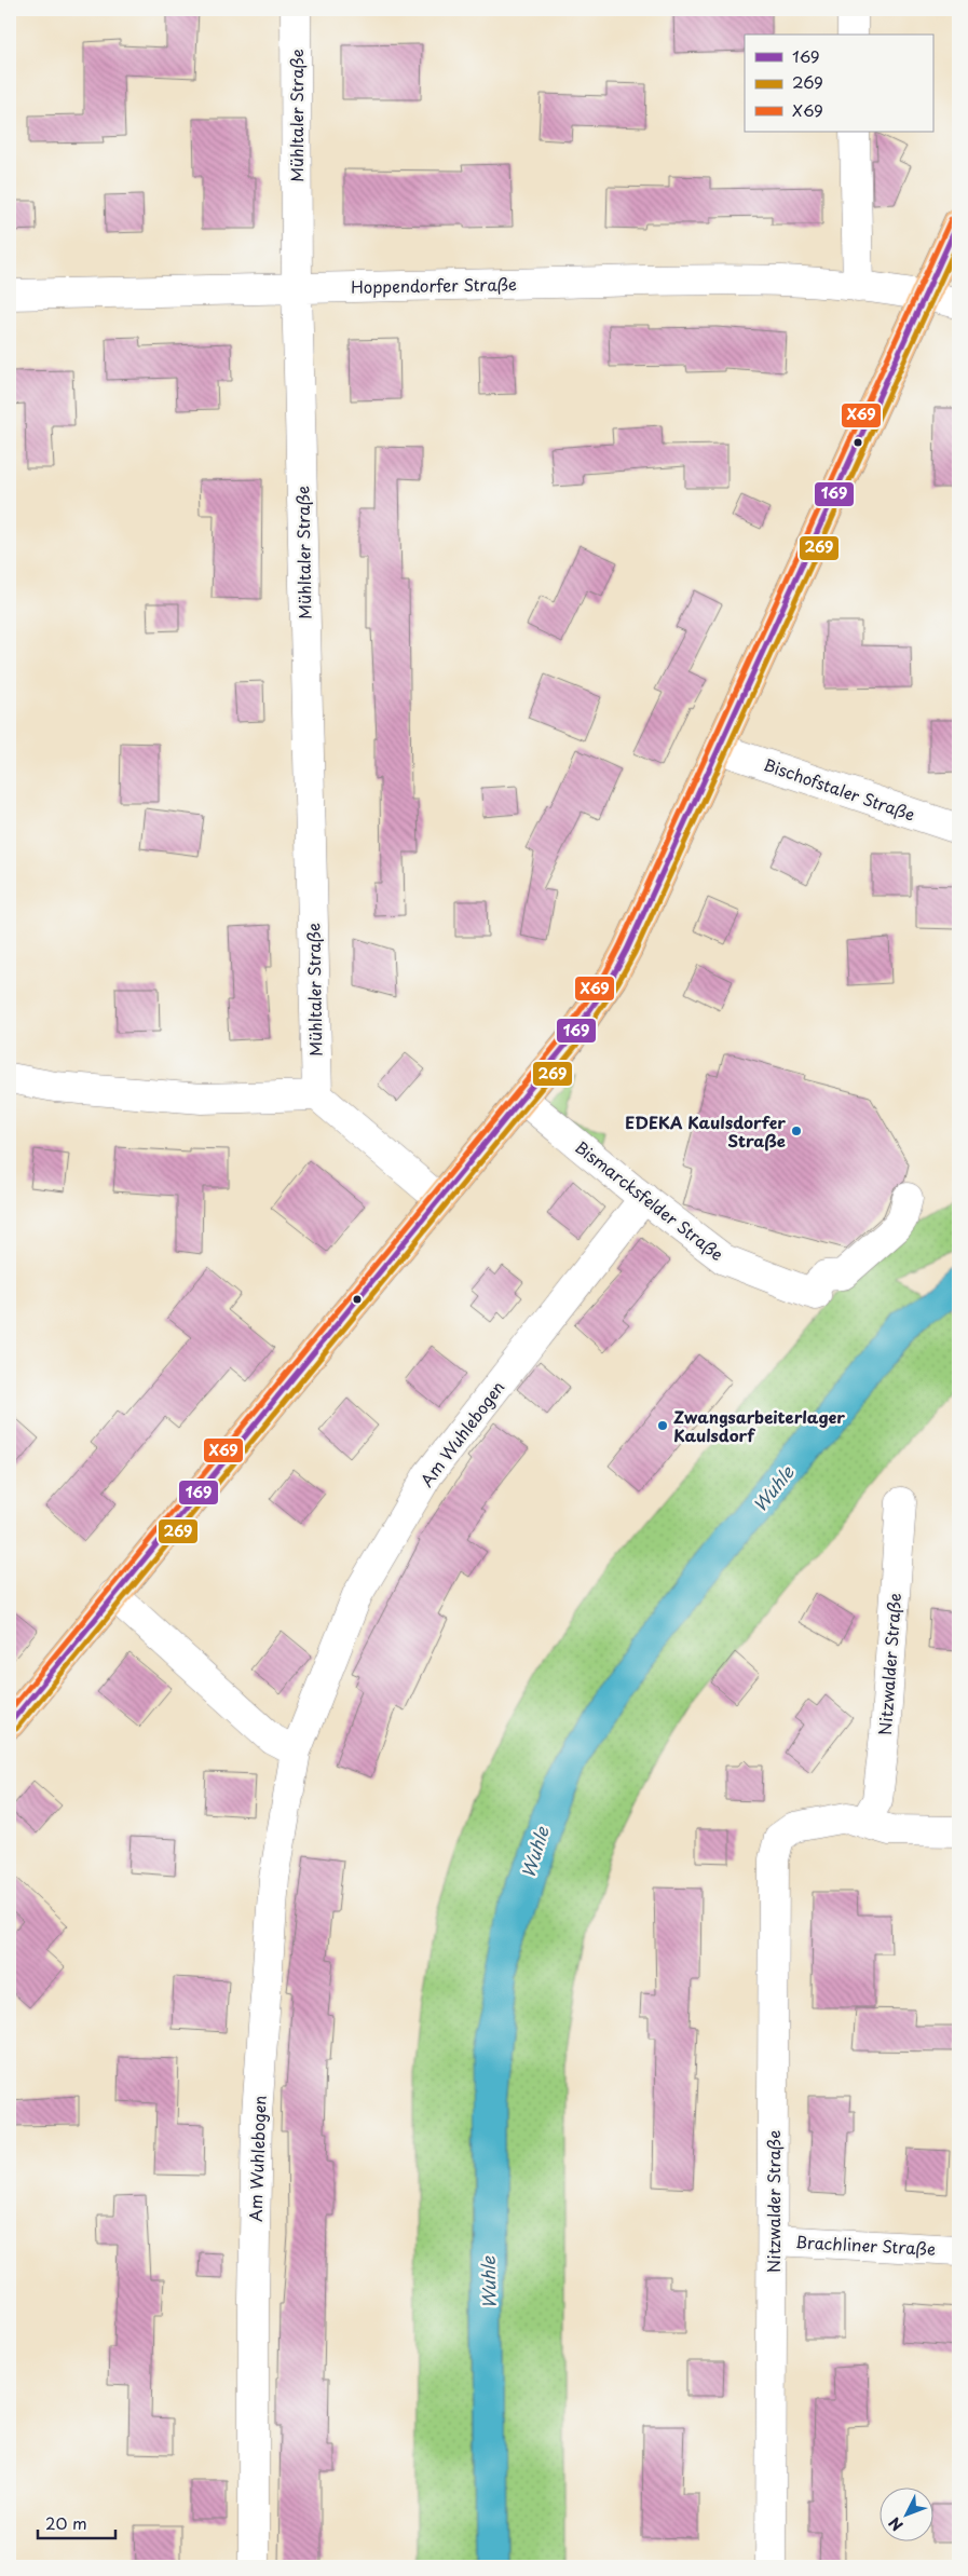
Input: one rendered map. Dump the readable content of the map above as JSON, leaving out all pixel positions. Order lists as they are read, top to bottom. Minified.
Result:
{"streets":{"street":["Mühltaler Straße","Hoppendorfer Straße","Bischofstaler Straße","Bismarcksfelder Straße","Am Wuhlebogen","Nitzwalder Straße","Brachliner Straße"]},"crossings":[["Mühltaler Straße","Hoppendorfer Straße"],["Bismarcksfelder Straße","Am Wuhlebogen"],["Nitzwalder Straße","Brachliner Straße"]],"water":["Wuhle"],"places":["EDEKA Kaulsdorfer Straße","Zwangsarbeiterlager Kaulsdorf"],"lines":["transit line X69","transit line 169","transit line 269"],"legend":["169","269","X69"],"scale_bar":"20 m","north":"bottom left"}
